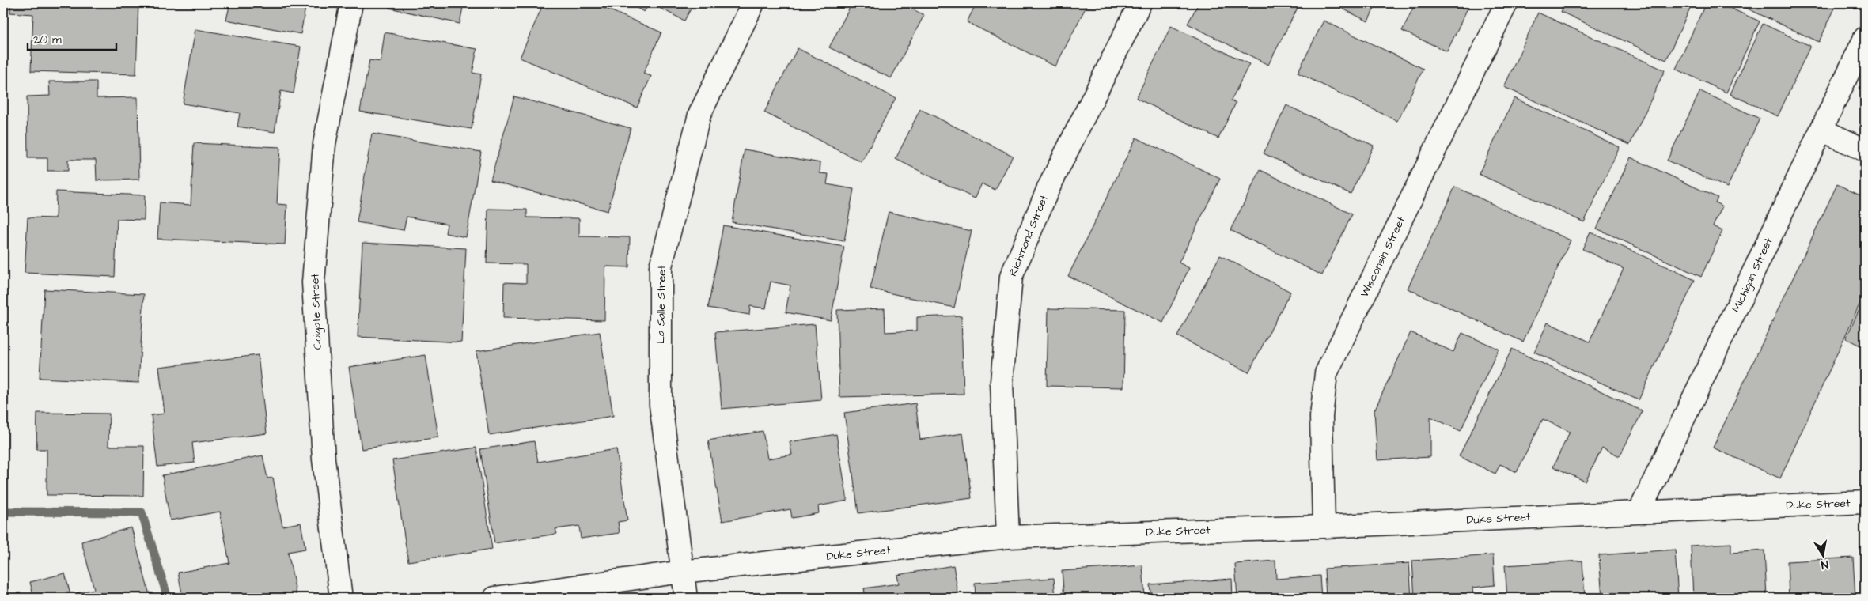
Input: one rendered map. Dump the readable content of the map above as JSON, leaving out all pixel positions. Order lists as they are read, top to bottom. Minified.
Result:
{"streets":{"street":["Richmond Street","Wisconsin Street","Michigan Street","La Salle Street","Colgate Street","Duke Street"]},"crossings":[["Richmond Street","Duke Street"],["Wisconsin Street","Duke Street"],["Michigan Street","Duke Street"],["La Salle Street","Duke Street"]],"scale_bar":"20 m","north":"bottom"}
